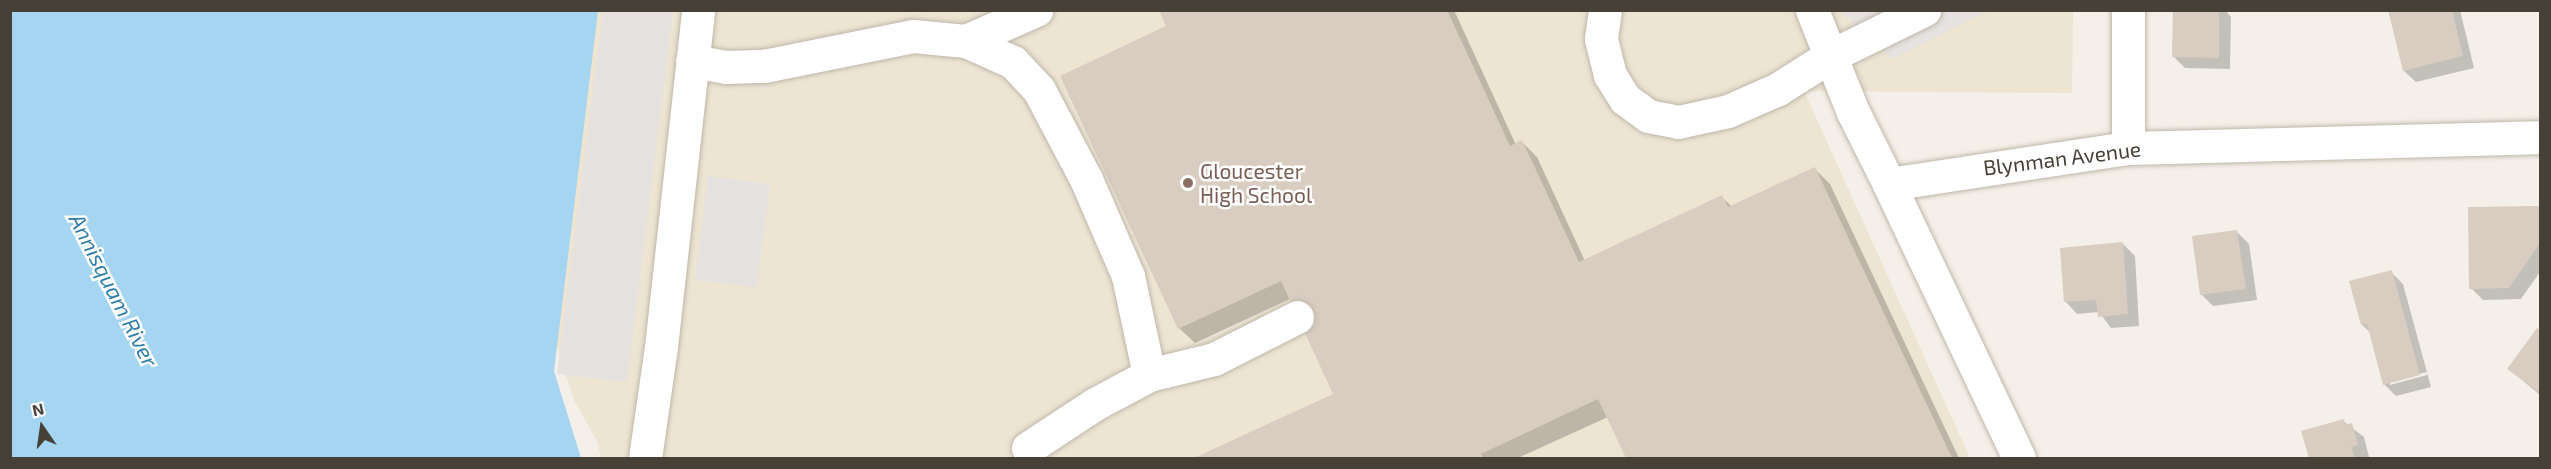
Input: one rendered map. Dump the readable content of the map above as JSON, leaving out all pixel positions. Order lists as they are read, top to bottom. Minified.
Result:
{"streets":{"street":["Blynman Avenue"]},"water":["Annisquam River"],"places":["Gloucester High School"],"north":"top"}
